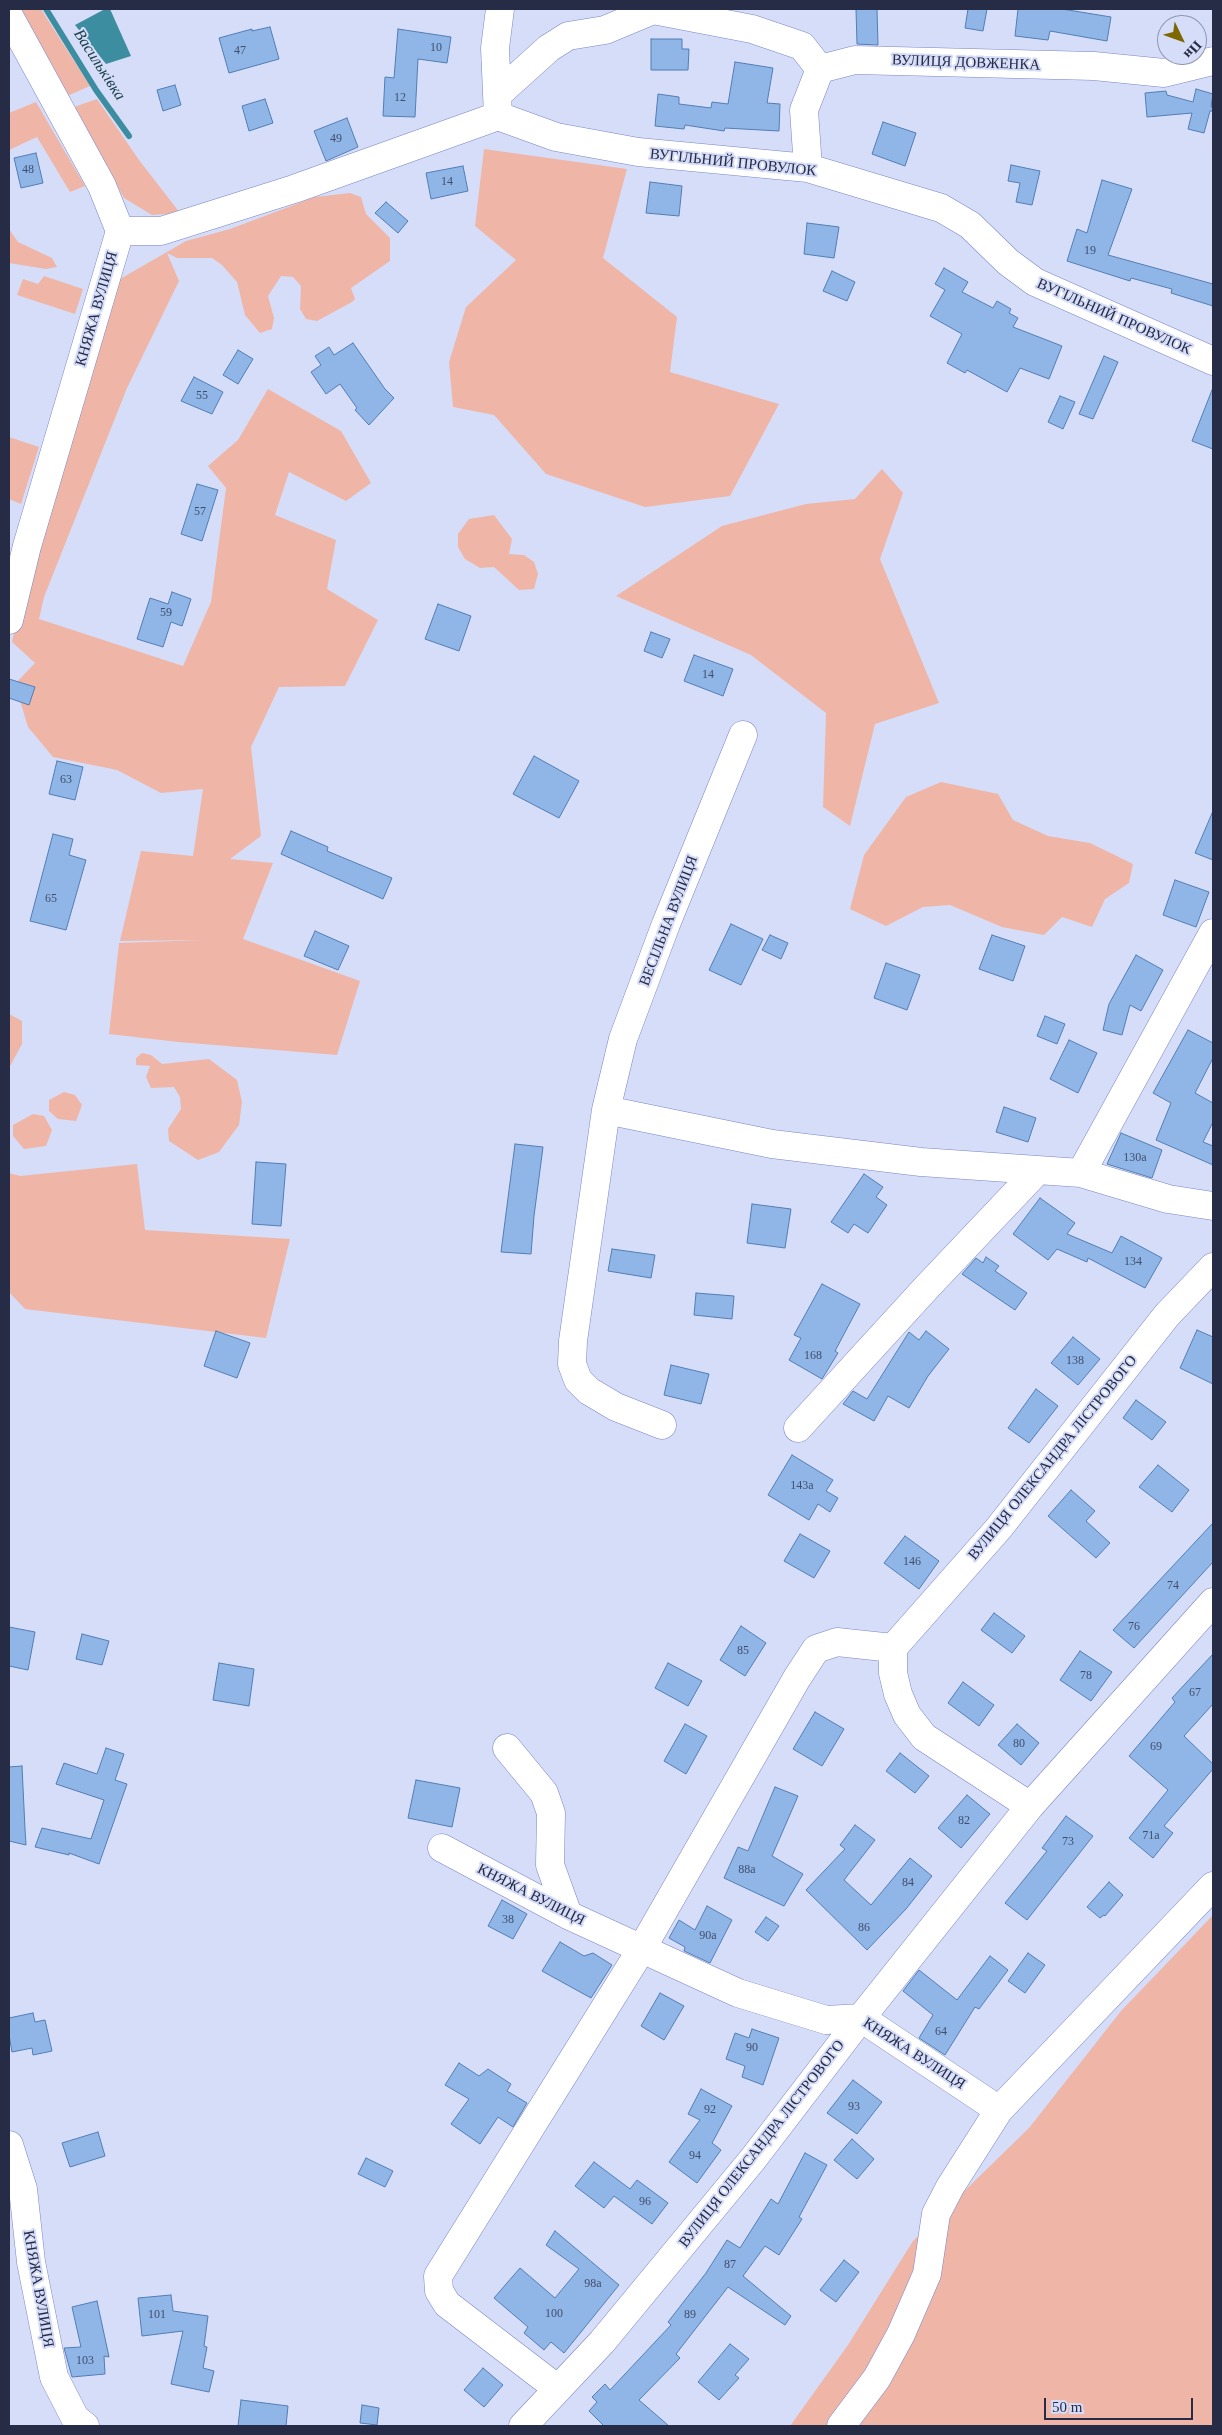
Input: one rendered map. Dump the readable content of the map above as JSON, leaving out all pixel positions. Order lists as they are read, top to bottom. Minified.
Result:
{"streets":{"street":["ВУЛИЦЯ ДОВЖЕНКА","ВУГІЛЬНИЙ ПРОВУЛОК","КНЯЖА ВУЛИЦЯ","ВЕСІЛЬНА ВУЛИЦЯ","ВУЛИЦЯ ОЛЕКСАНДРА ЛІСТРОВОГО"]},"crossings":[["КНЯЖА ВУЛИЦЯ","ВУЛИЦЯ ОЛЕКСАНДРА ЛІСТРОВОГО"]],"water":["Васильківка"],"house_numbers":["10","47","12","49","48","14","19","55","57","59","14","63","65","130а","134","168","138","143а","146","74","76","85","78","67","80","69","82","71а","73","88а","84","38","86","90а","64","90","93","92","94","96","87","98а","100","101","89","103"],"scale_bar":"50 m","north":"bottom right"}
